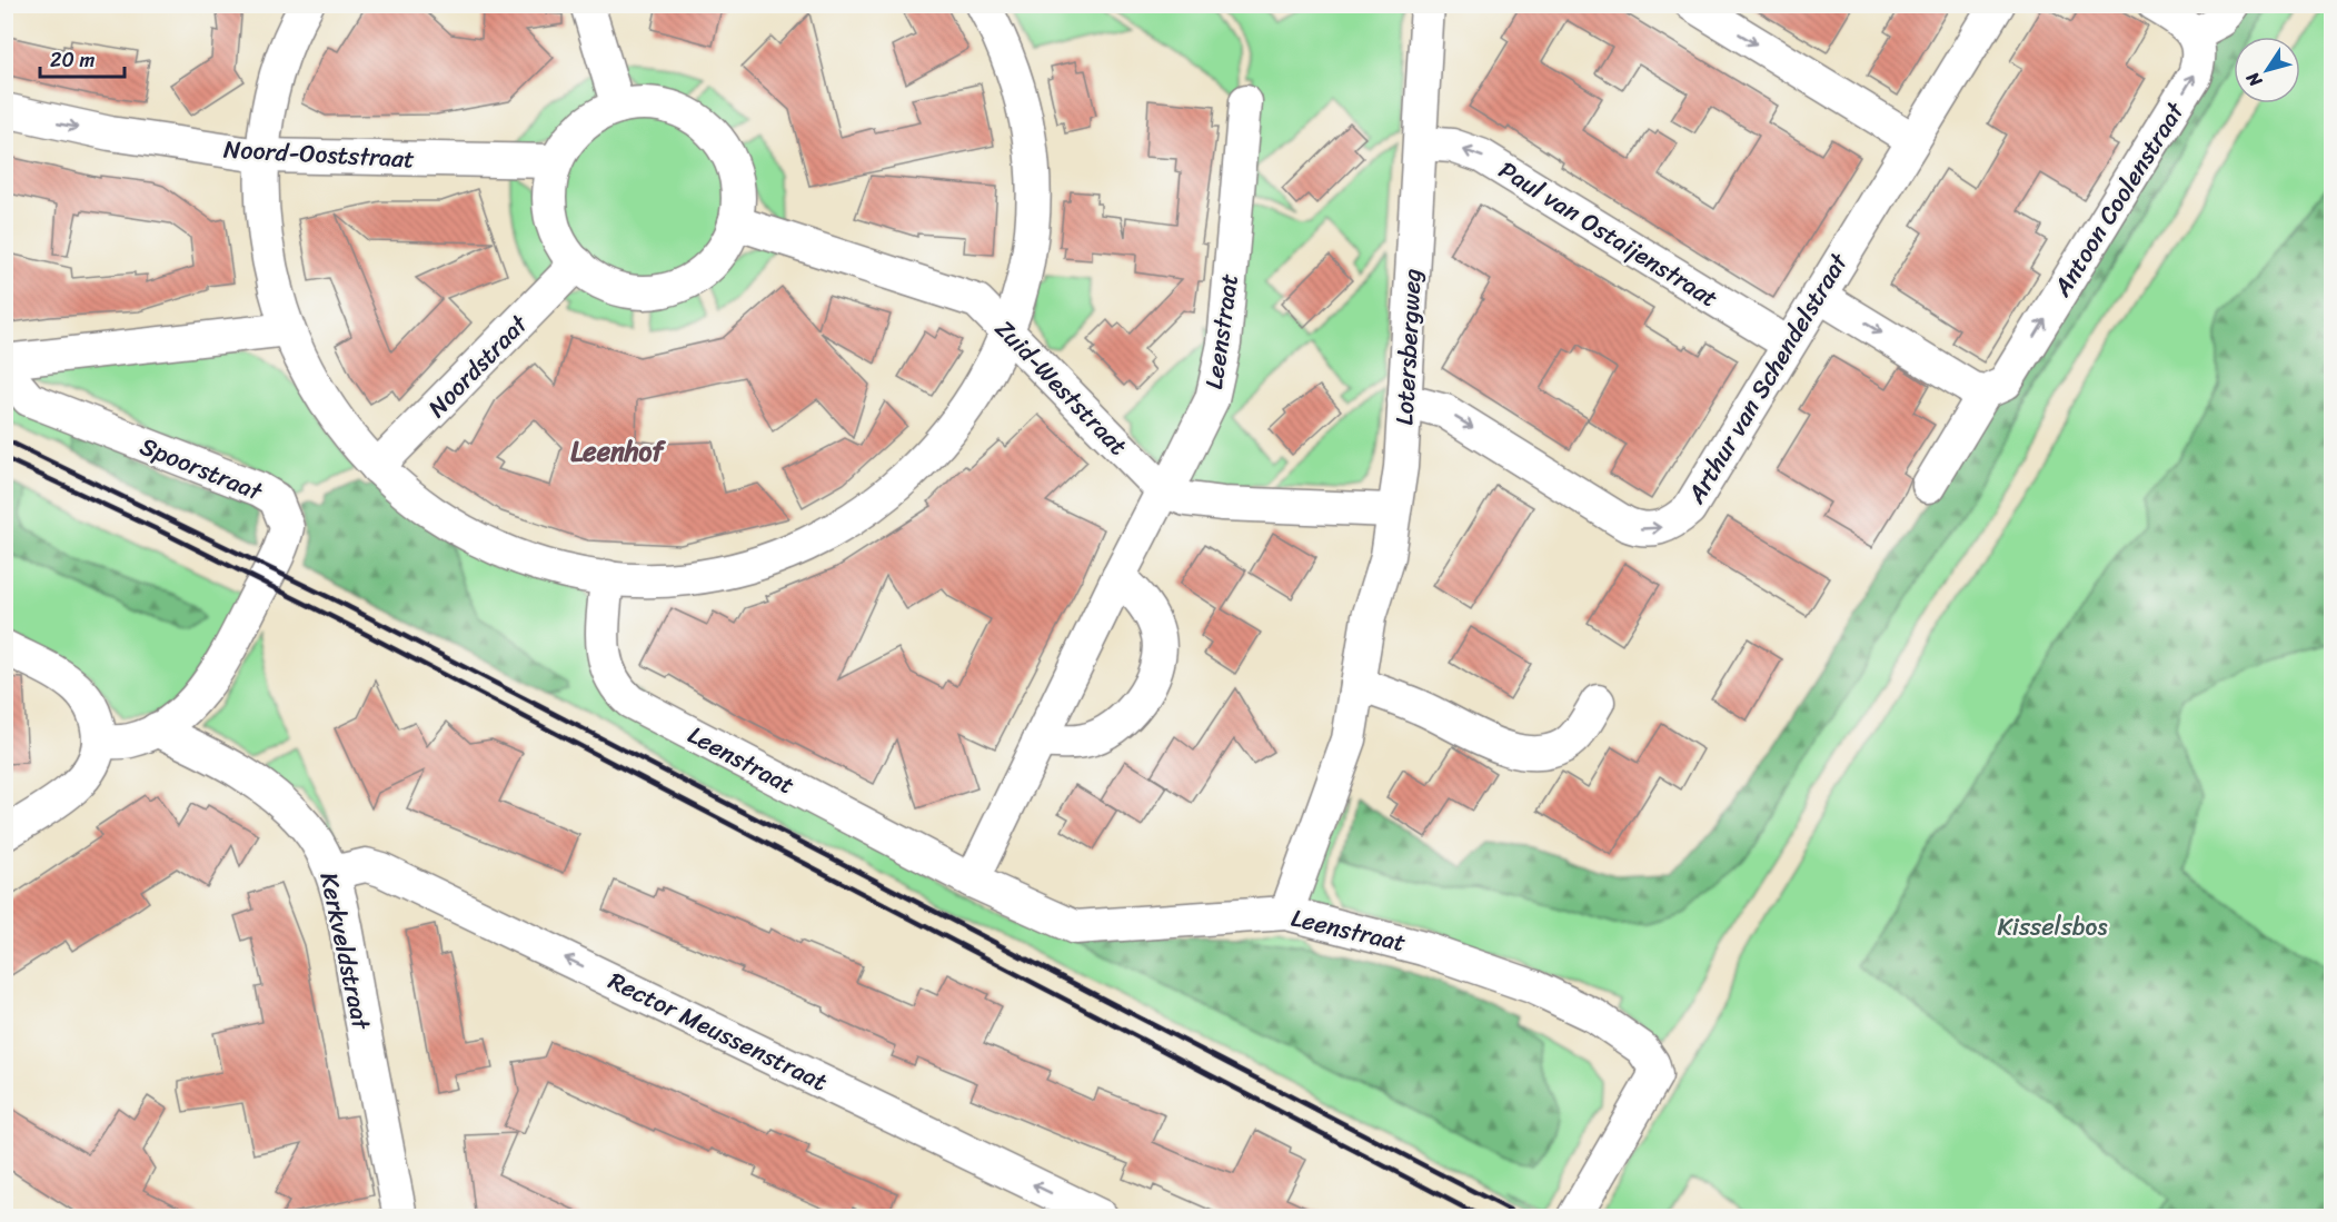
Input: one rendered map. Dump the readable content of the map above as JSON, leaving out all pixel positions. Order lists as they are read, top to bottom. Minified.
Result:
{"streets":{"street":["Noord-Ooststraat","Antoon Coolenstraat","Paul van Ostaijenstraat","Leenstraat","Lotersbergweg","Noordstraat","Arthur van Schendelstraat","Zuid-Weststraat","Spoorstraat","Kerkveldstraat","Rector Meussenstraat"]},"crossings":[["Noord-Ooststraat","Noordstraat"],["Noord-Ooststraat","Zuid-Weststraat"],["Paul van Ostaijenstraat","Lotersbergweg"],["Paul van Ostaijenstraat","Arthur van Schendelstraat"],["Leenstraat","Lotersbergweg"],["Leenstraat","Zuid-Weststraat"],["Lotersbergweg","Arthur van Schendelstraat"],["Lotersbergweg","Zuid-Weststraat"],["Noordstraat","Zuid-Weststraat"],["Spoorstraat","Kerkveldstraat"],["Kerkveldstraat","Rector Meussenstraat"]],"one_way":["Noord-Ooststraat","Antoon Coolenstraat","Rector Meussenstraat"],"districts":["Leenhof"],"parks":["Kisselsbos"],"scale_bar":"20 m","north":"bottom left"}
